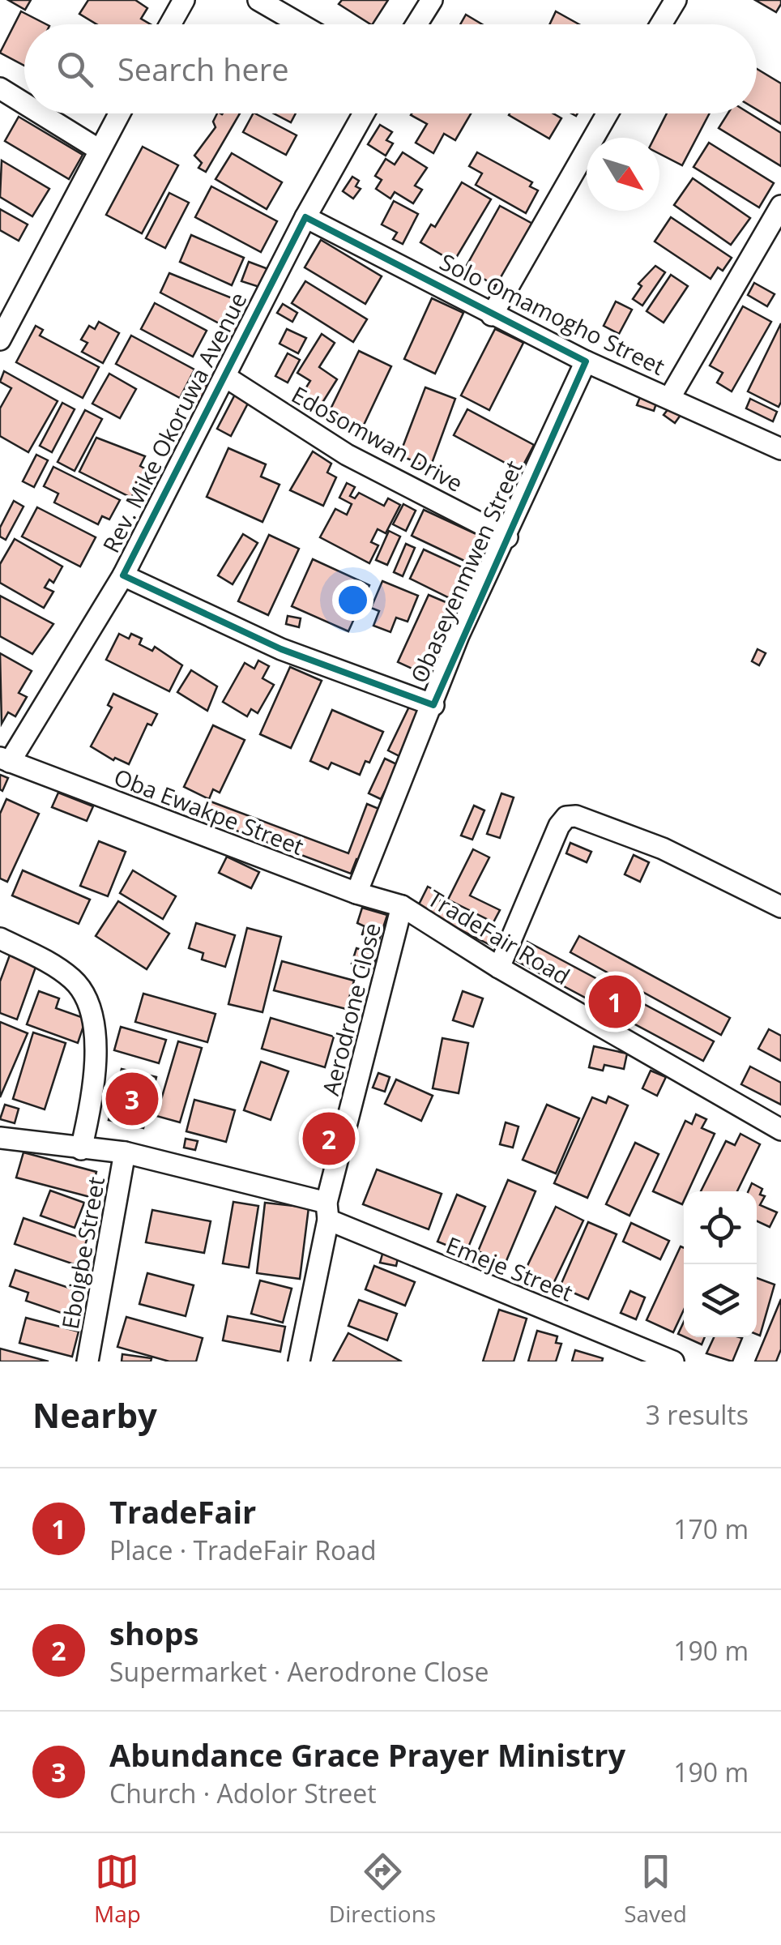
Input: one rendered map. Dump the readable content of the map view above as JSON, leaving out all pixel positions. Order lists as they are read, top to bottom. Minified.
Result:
{"streets":{"street":["Solo Omamogho Street","Rev. Mike Okoruwa Avenue","Edosomwan Drive","Obaseyenmwen Street","Oba Ewakpe Street","TradeFair Road","Aerodrone Close","Eboigbe Street","Emeje Street"]},"crossings":[["Solo Omamogho Street","Rev. Mike Okoruwa Avenue"],["Solo Omamogho Street","Obaseyenmwen Street"],["Rev. Mike Okoruwa Avenue","Edosomwan Drive"],["Rev. Mike Okoruwa Avenue","Oba Ewakpe Street"],["Edosomwan Drive","Obaseyenmwen Street"],["Obaseyenmwen Street","Oba Ewakpe Street"],["Oba Ewakpe Street","TradeFair Road"],["Oba Ewakpe Street","Aerodrone Close"],["TradeFair Road","Aerodrone Close"],["Aerodrone Close","Emeje Street"],["Eboigbe Street","Emeje Street"]],"north":"bottom right","page":{"search":"Search here","pins":["1","3","2"],"heading":["Nearby","3 results"],"list":[{"mark":"1","name":"TradeFair","note":"Place · TradeFair Road","value":"170 m"},{"mark":"2","name":"shops","note":"Supermarket · Aerodrone Close","value":"190 m"},{"mark":"3","name":"Abundance Grace Prayer Ministry","note":"Church · Adolor Street","value":"190 m"}],"nav":["Map","Directions","Saved"]}}
